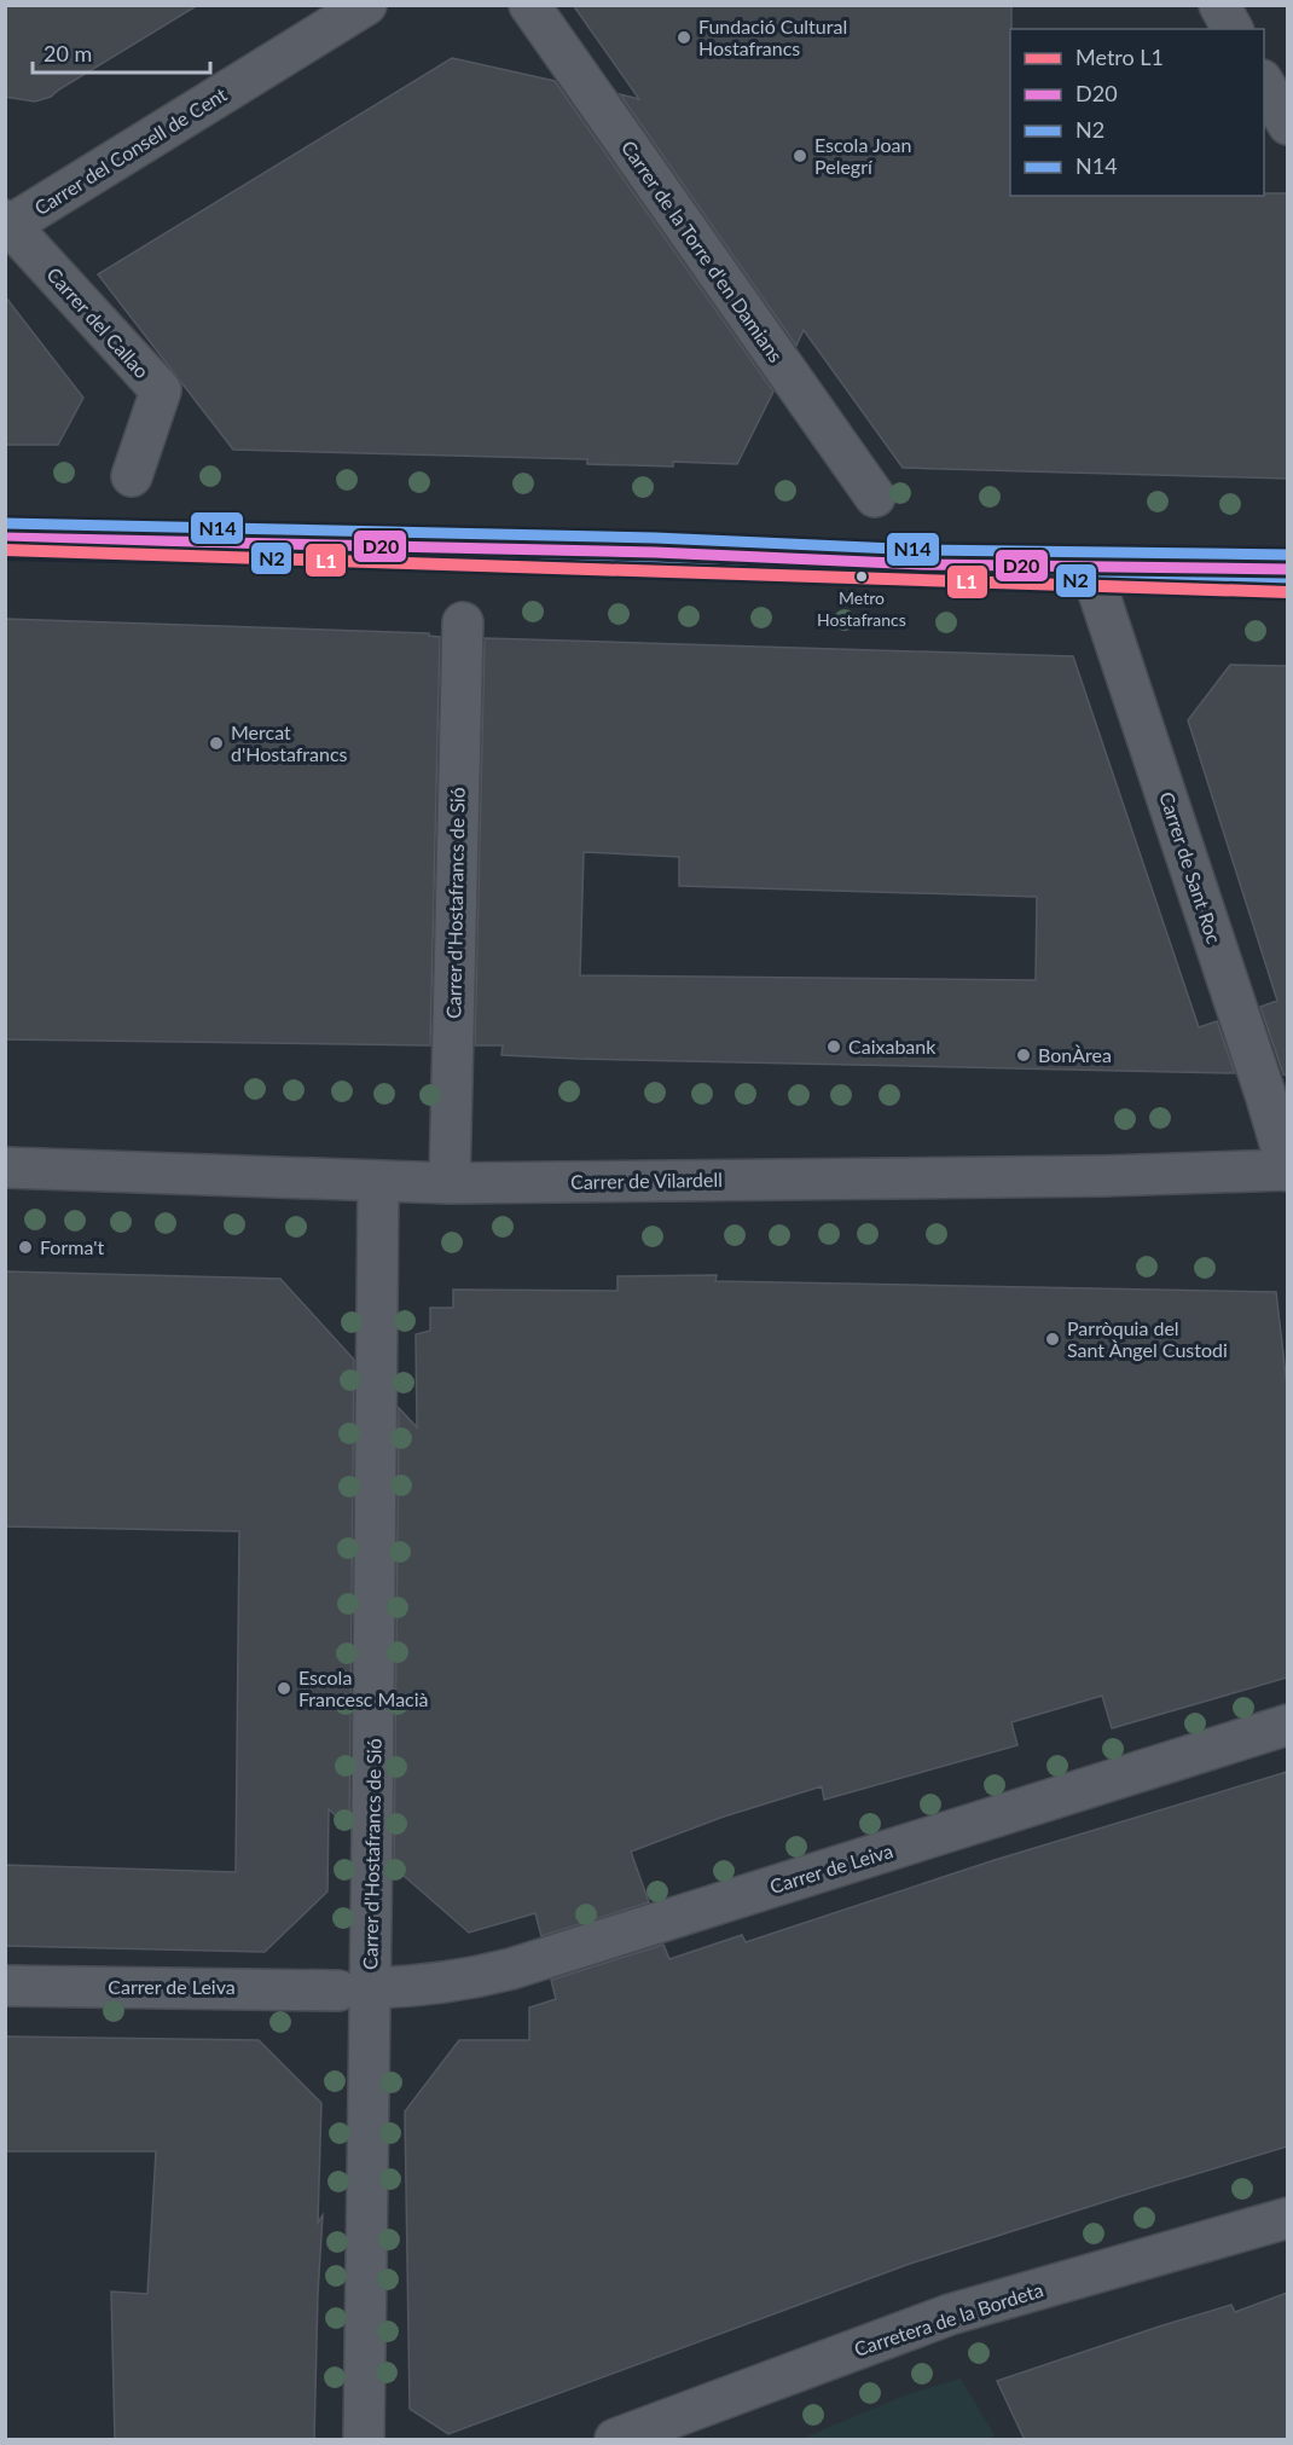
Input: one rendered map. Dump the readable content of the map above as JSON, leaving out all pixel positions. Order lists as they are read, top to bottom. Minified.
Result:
{"streets":{"street":["Carrer del Consell de Cent","Carrer de la Torre d'en Damians","Carrer del Callao","Carrer de Sant Roc","Carrer d'Hostafrancs de Sió","Carrer de Vilardell","Carrer de Leiva","Carretera de la Bordeta"]},"crossings":[["Carrer del Consell de Cent","Carrer del Callao"],["Carrer de Sant Roc","Carrer de Vilardell"],["Carrer d'Hostafrancs de Sió","Carrer de Vilardell"],["Carrer d'Hostafrancs de Sió","Carrer de Leiva"]],"places":["Fundació Cultural Hostafrancs","Escola Joan Pelegrí","Metro Hostafrancs","Mercat d'Hostafrancs","Caixabank","BonÀrea","Forma't","Parròquia del Sant Àngel Custodi","Escola Francesc Macià"],"lines":["transit line N14","transit line D20","metro line L1","transit line N2"],"legend":["Metro L1","D20","N2","N14"],"scale_bar":"20 m"}
